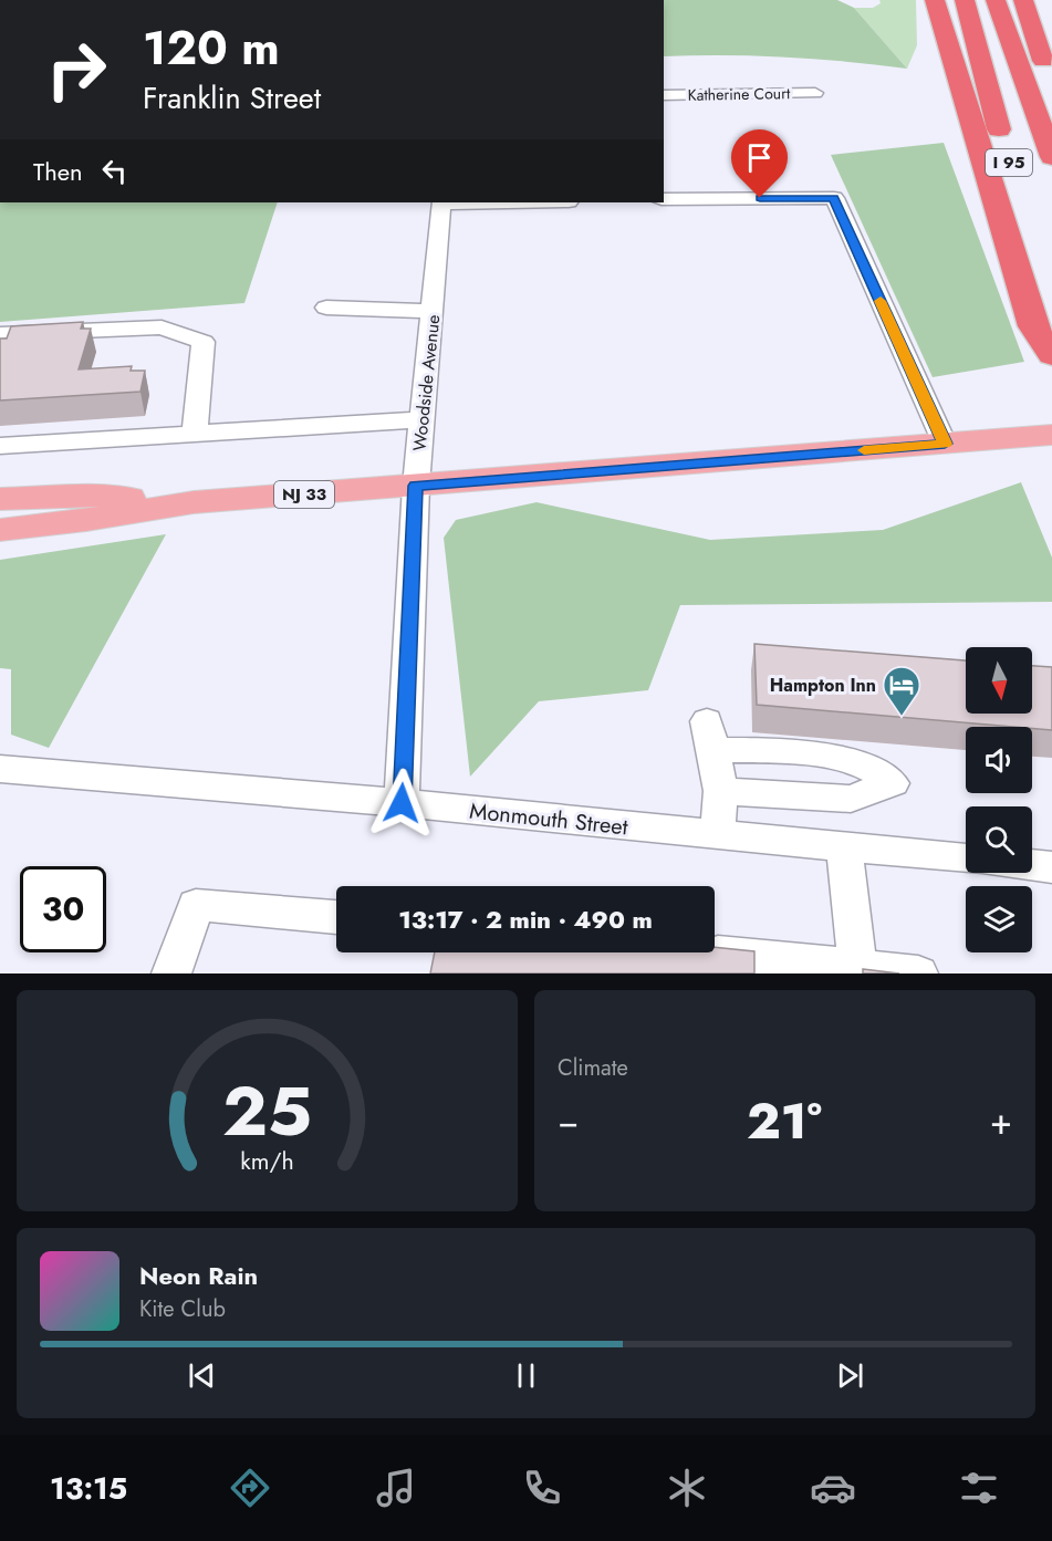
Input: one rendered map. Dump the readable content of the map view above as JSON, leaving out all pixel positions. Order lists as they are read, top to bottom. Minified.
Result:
{"streets":{"highway":["I 95"],"main road":["NJ 33"],"street":["Katherine Court","Woodside Avenue","Monmouth Street"]},"crossings":[["Woodside Avenue","NJ 33"],["Woodside Avenue","Monmouth Street"]],"places":{"hotel":["Hampton Inn"]},"north":"bottom","page":{"turn":["120 m","Franklin Street"],"then":"Then","limit":"30","trip":"13:17 · 2 min · 490 m","tile":"Climate","heat":["−","21°","+"],"song":["Neon Rain","Kite Club"],"tabs":"13:15","gauge":["25","km/h"]}}
